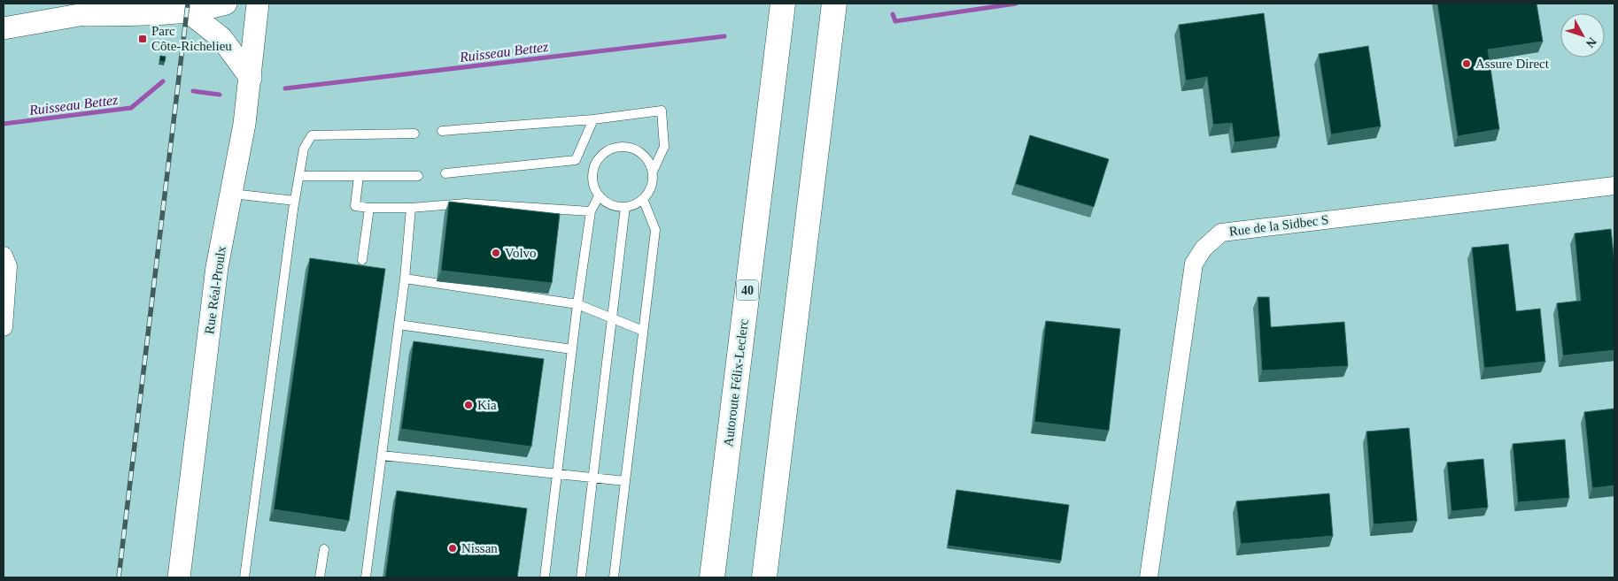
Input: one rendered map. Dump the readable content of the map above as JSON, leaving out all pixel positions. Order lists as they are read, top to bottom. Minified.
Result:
{"streets":{"highway":["40","Autoroute Félix-Leclerc"],"street":["Rue de la Sidbec S","Rue Réal-Proulx"]},"water":["Ruisseau Bettez"],"places":{"transit":["Parc Côte-Richelieu"],"other":["Assure Direct","Volvo","Kia","Nissan"]},"north":"bottom right"}
